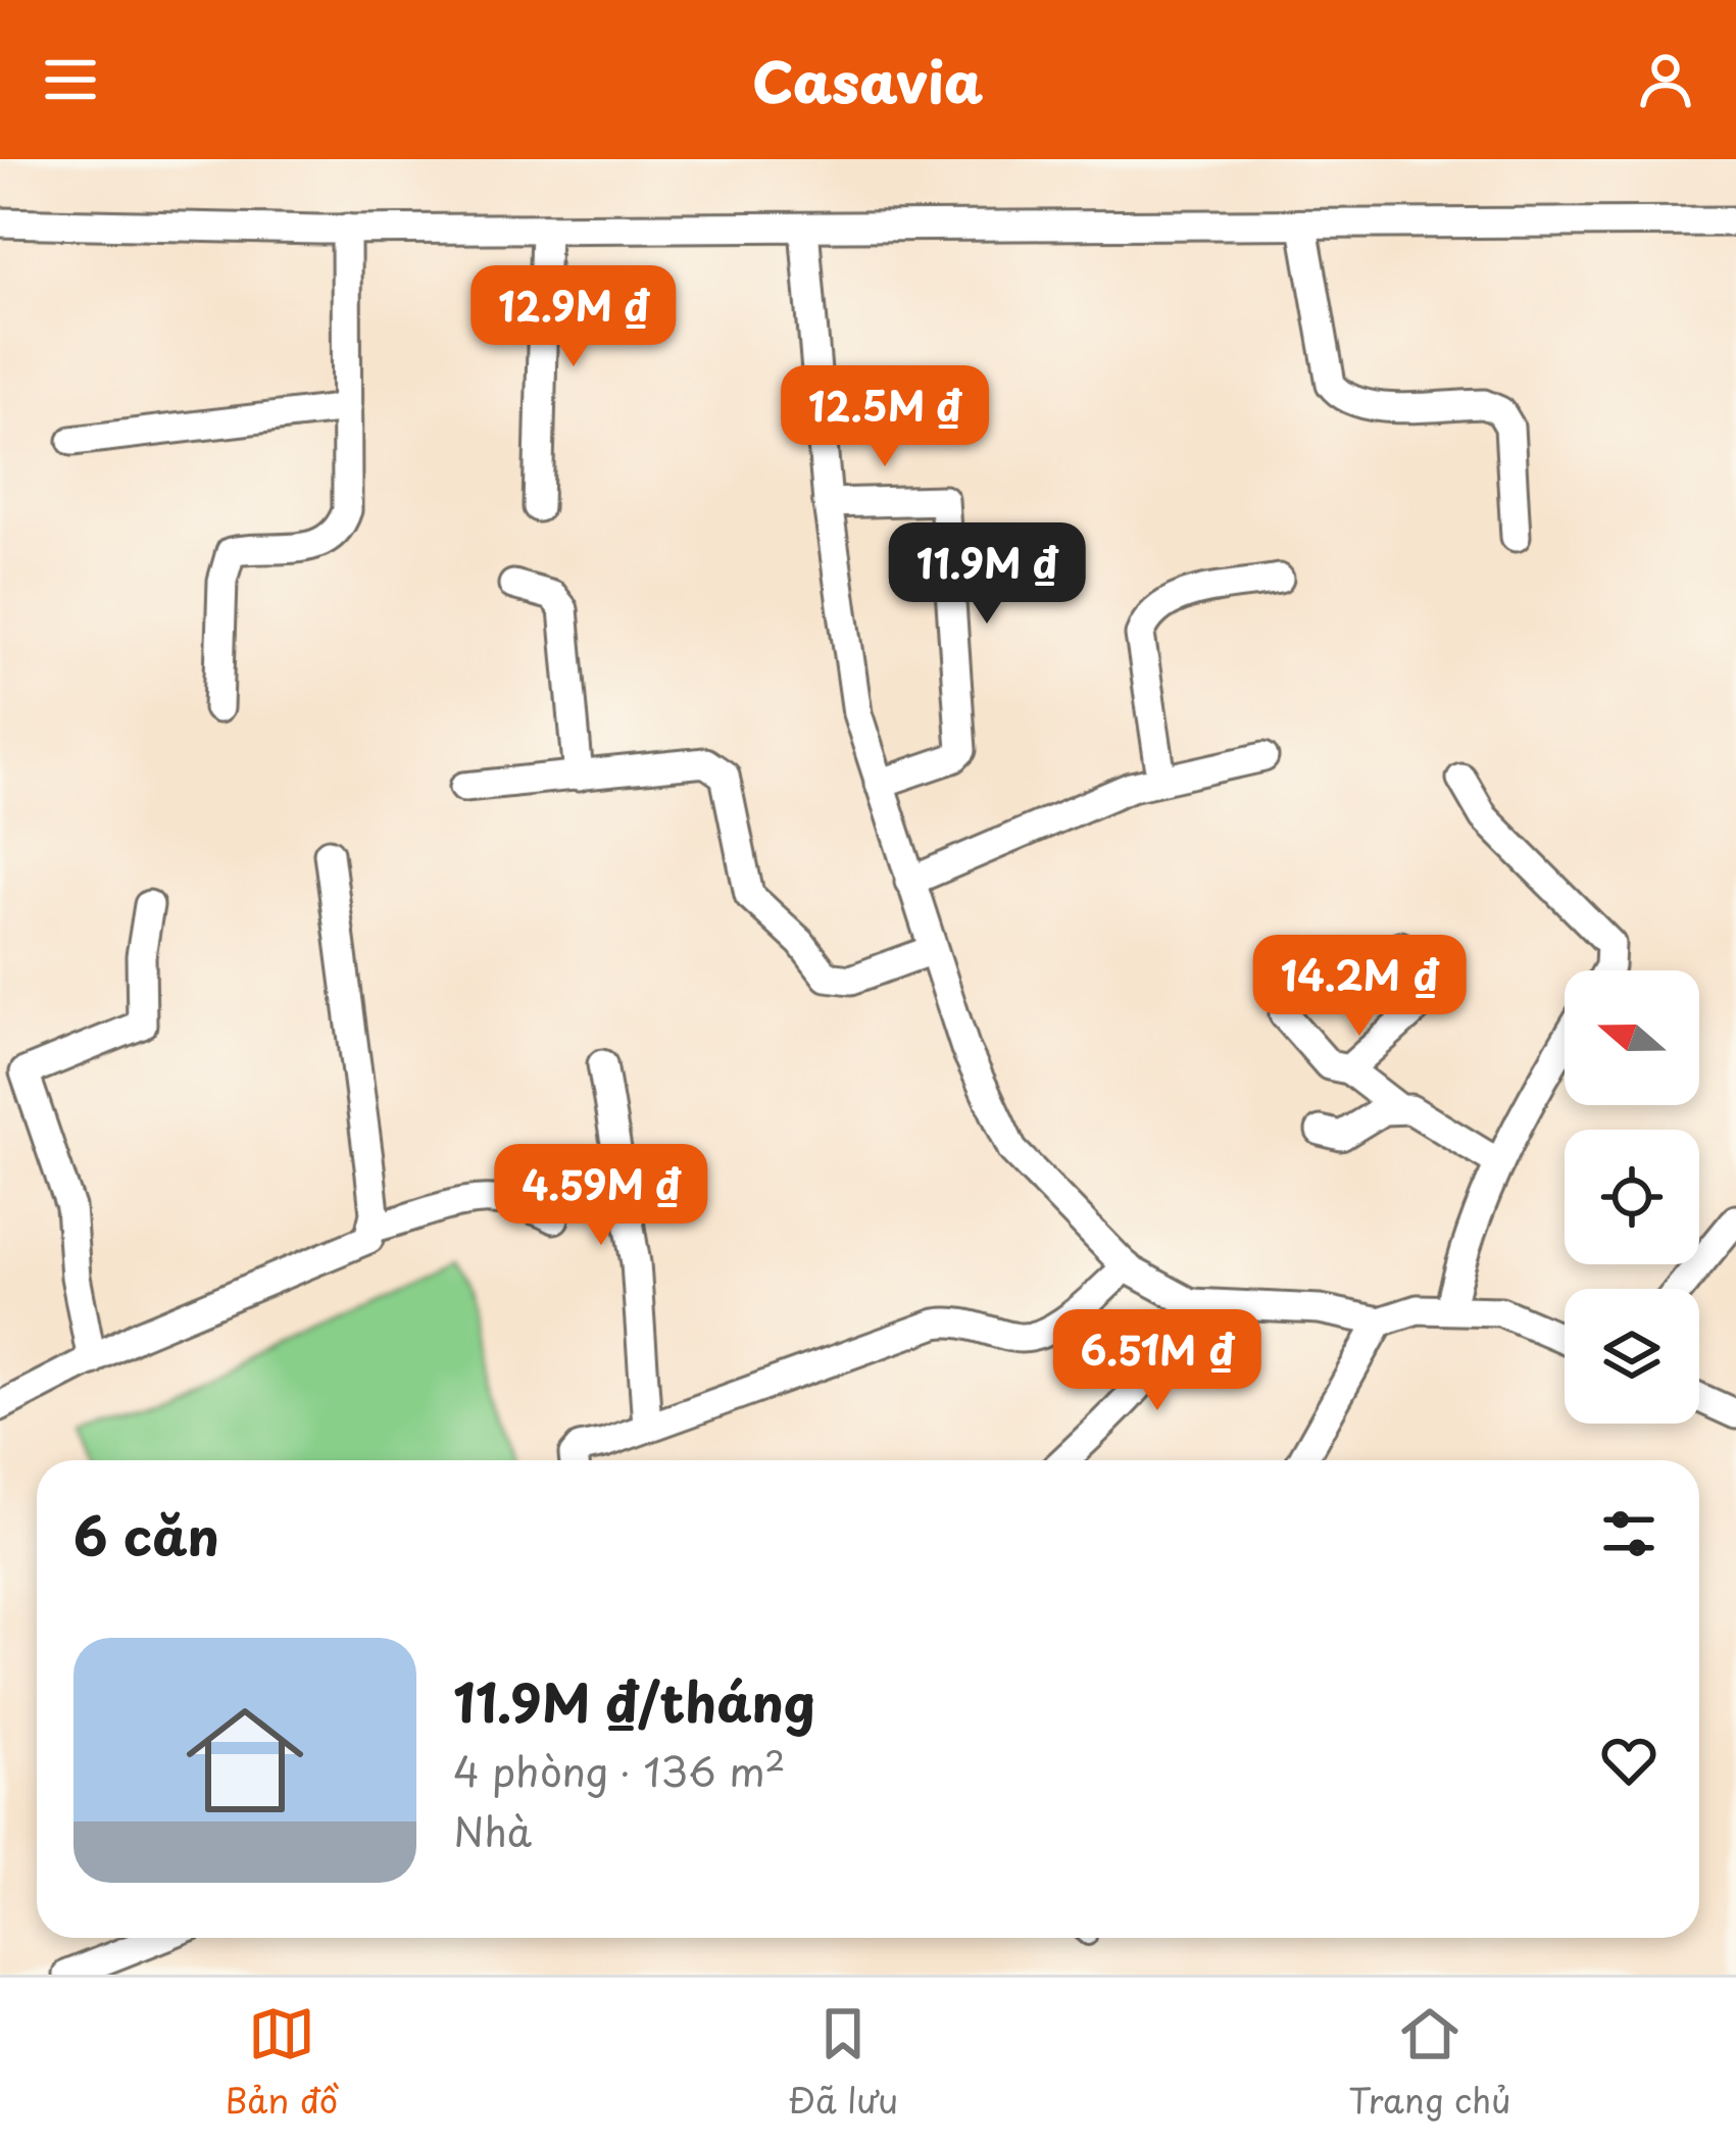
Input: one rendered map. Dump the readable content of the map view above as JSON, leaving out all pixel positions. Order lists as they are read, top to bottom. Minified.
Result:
{"north":"left","page":{"header":"Casavia","price":["12.9M ₫","12.5M ₫","11.9M ₫","14.2M ₫","4.59M ₫","6.51M ₫"],"heading":"6 căn","list":[{"name":"11.9M ₫/tháng","note":"4 phòng · 136 m² · Nhà"}],"tabs":["Bản đồ","Đã lưu","Trang chủ"]}}
